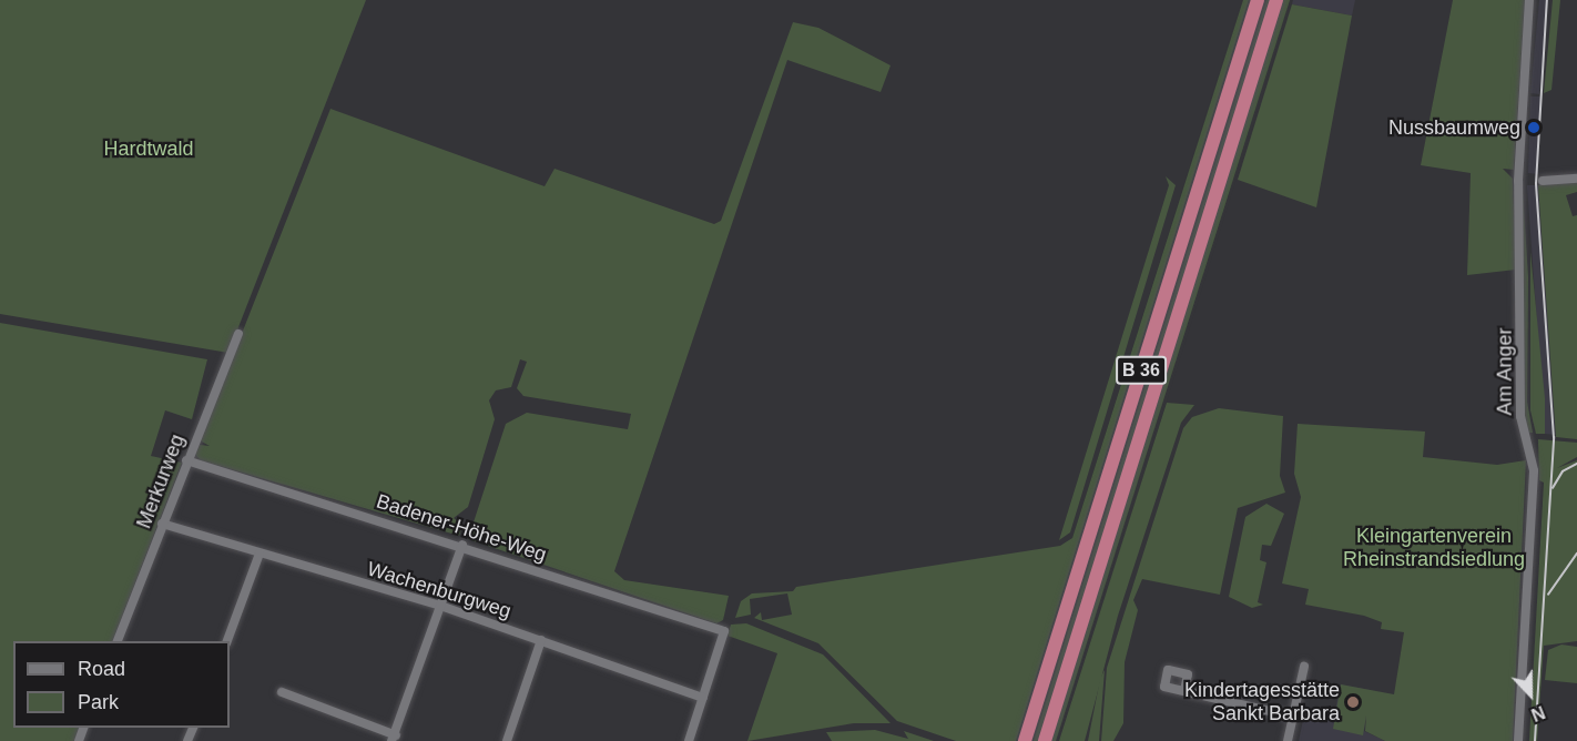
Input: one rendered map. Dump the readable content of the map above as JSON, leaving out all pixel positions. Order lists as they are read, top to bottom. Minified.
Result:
{"streets":{"highway":["B 36"],"street":["Am Anger","Merkurweg","Badener-Höhe-Weg","Wachenburgweg"]},"crossings":[["Merkurweg","Badener-Höhe-Weg"],["Merkurweg","Wachenburgweg"],["Badener-Höhe-Weg","Wachenburgweg"]],"parks":["Hardtwald","Kleingartenverein Rheinstrandsiedlung"],"places":["Nussbaumweg","Kindertagesstätte Sankt Barbara"],"legend":["Road","Park"],"north":"bottom"}
